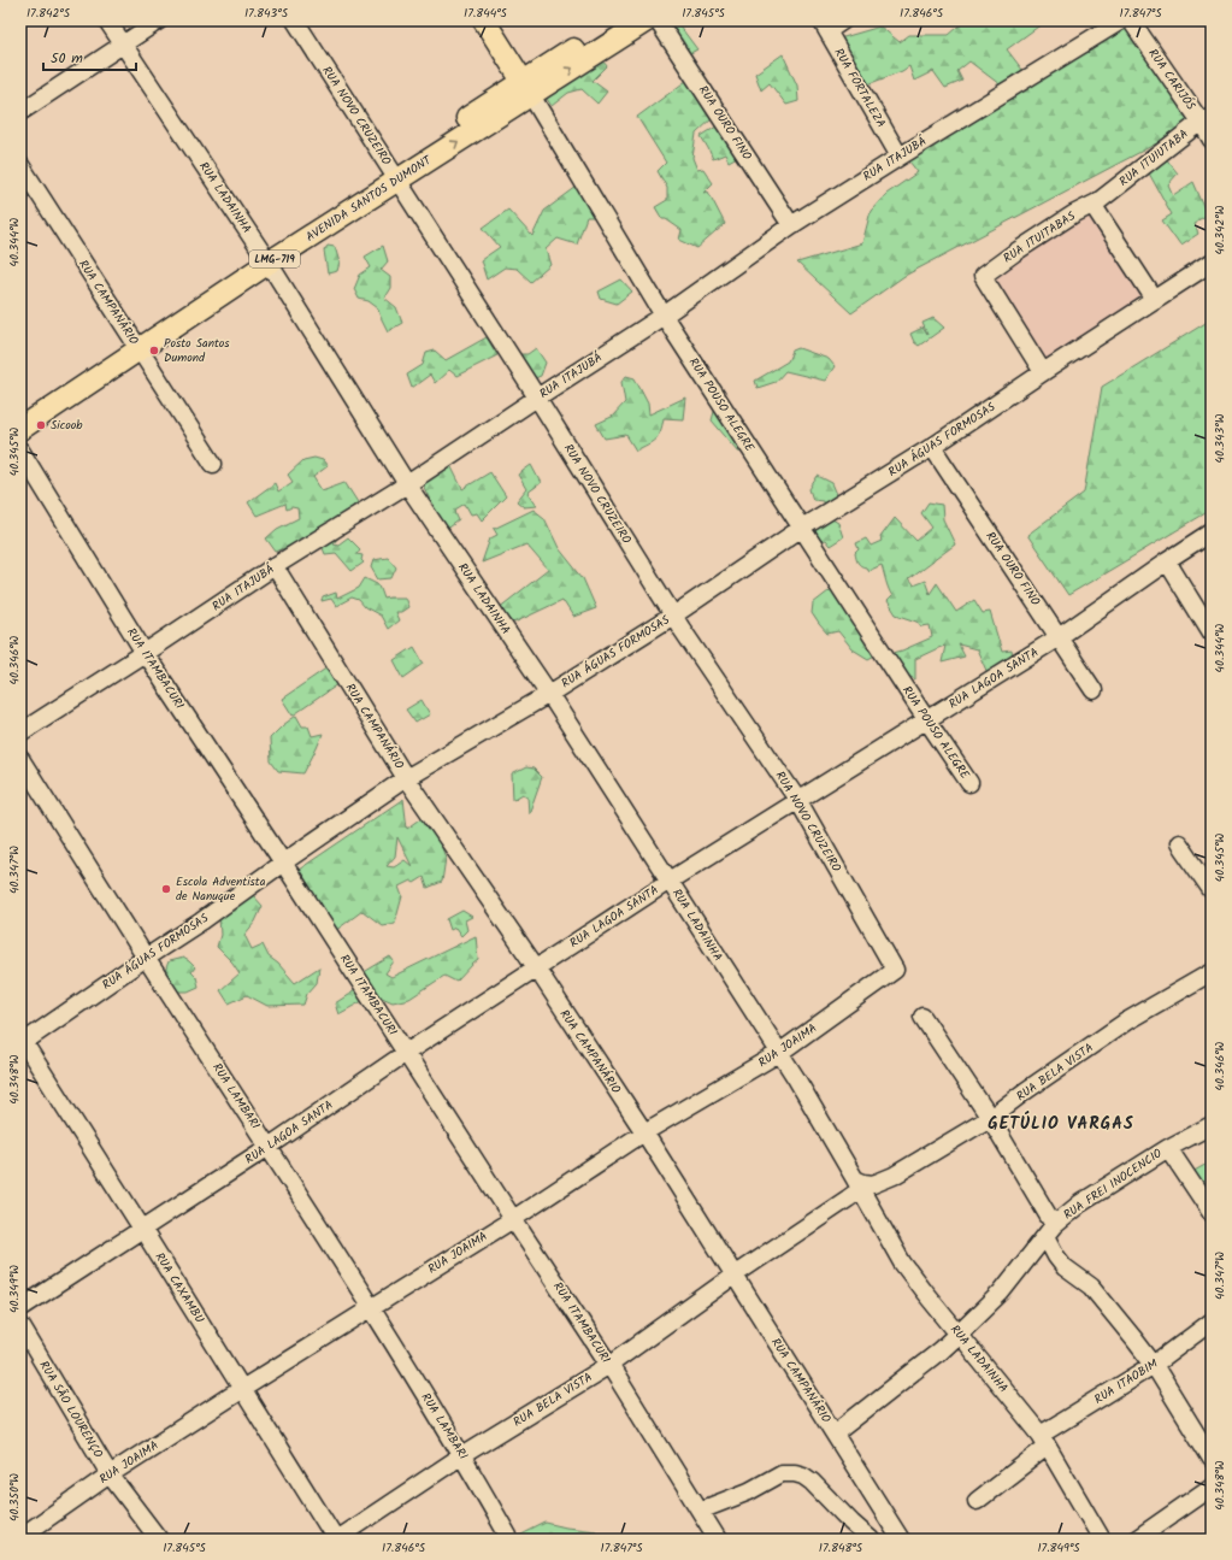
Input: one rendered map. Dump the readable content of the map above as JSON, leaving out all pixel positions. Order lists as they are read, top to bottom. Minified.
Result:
{"streets":{"main road":["AVENIDA SANTOS DUMONT","LMG-719","RUA POUSO ALEGRE"],"street":["RUA CARIJÓS","RUA FORTALEZA","RUA NOVO CRUZEIRO","RUA OURO FINO","RUA ITUIUTABA","RUA ITAJUBÁ","RUA LADAINHA","RUA ITUITABAS","RUA CAMPANÁRIO","RUA ÁGUAS FORMOSAS","RUA ITAMBACURI","RUA LAGOA SANTA","RUA JOAIMA","RUA BELA VISTA","RUA LAMBARI","RUA FREI INOCENCIO","RUA CAXAMBU","RUA ITAOBIM","RUA SÃO LOURENÇO"]},"crossings":[["RUA CARIJÓS","RUA ITUIUTABA"],["RUA FORTALEZA","RUA ITAJUBÁ"],["RUA NOVO CRUZEIRO","RUA ITAJUBÁ"],["RUA NOVO CRUZEIRO","AVENIDA SANTOS DUMONT"],["RUA NOVO CRUZEIRO","RUA ÁGUAS FORMOSAS"],["RUA NOVO CRUZEIRO","RUA LAGOA SANTA"],["RUA NOVO CRUZEIRO","RUA JOAIMA"],["RUA OURO FINO","RUA ITAJUBÁ"],["RUA OURO FINO","RUA ÁGUAS FORMOSAS"],["RUA OURO FINO","RUA LAGOA SANTA"],["RUA ITUIUTABA","RUA ITUITABAS"],["RUA ITAJUBÁ","RUA LADAINHA"],["RUA ITAJUBÁ","RUA CAMPANÁRIO"],["RUA ITAJUBÁ","RUA POUSO ALEGRE"],["RUA ITAJUBÁ","RUA ITAMBACURI"],["RUA LADAINHA","AVENIDA SANTOS DUMONT"],["RUA LADAINHA","RUA ÁGUAS FORMOSAS"],["RUA LADAINHA","RUA LAGOA SANTA"],["RUA LADAINHA","RUA JOAIMA"],["RUA LADAINHA","RUA BELA VISTA"],["RUA LADAINHA","RUA FREI INOCENCIO"],["RUA LADAINHA","RUA ITAOBIM"],["AVENIDA SANTOS DUMONT","RUA CAMPANÁRIO"],["AVENIDA SANTOS DUMONT","RUA POUSO ALEGRE"],["RUA ITUITABAS","RUA ÁGUAS FORMOSAS"],["RUA CAMPANÁRIO","RUA ÁGUAS FORMOSAS"],["RUA CAMPANÁRIO","RUA LAGOA SANTA"],["RUA CAMPANÁRIO","RUA JOAIMA"],["RUA CAMPANÁRIO","RUA BELA VISTA"],["RUA CAMPANÁRIO","RUA FREI INOCENCIO"],["RUA POUSO ALEGRE","RUA ÁGUAS FORMOSAS"],["RUA POUSO ALEGRE","RUA LAGOA SANTA"],["RUA ÁGUAS FORMOSAS","RUA ITAMBACURI"],["RUA ÁGUAS FORMOSAS","RUA LAMBARI"],["RUA ÁGUAS FORMOSAS","RUA CAXAMBU"],["RUA ITAMBACURI","RUA LAGOA SANTA"],["RUA ITAMBACURI","RUA JOAIMA"],["RUA ITAMBACURI","RUA BELA VISTA"],["RUA LAGOA SANTA","RUA LAMBARI"],["RUA LAGOA SANTA","RUA CAXAMBU"],["RUA JOAIMA","RUA LAMBARI"],["RUA JOAIMA","RUA CAXAMBU"],["RUA JOAIMA","RUA SÃO LOURENÇO"],["RUA BELA VISTA","RUA LAMBARI"],["RUA BELA VISTA","RUA CAXAMBU"]],"districts":["GETÚLIO VARGAS"],"places":["Posto Santos Dumond","Sicoob","Escola Adventista de Nanuque"],"scale_bar":"50 m","coordinates":["17.842°S","17.843°S","17.844°S","17.845°S","17.846°S","17.847°S","40.342°W","40.344°W","40.343°W","40.345°W","40.346°W","40.347°W","40.348°W","40.349°W","40.350°W","17.848°S","17.849°S"]}
